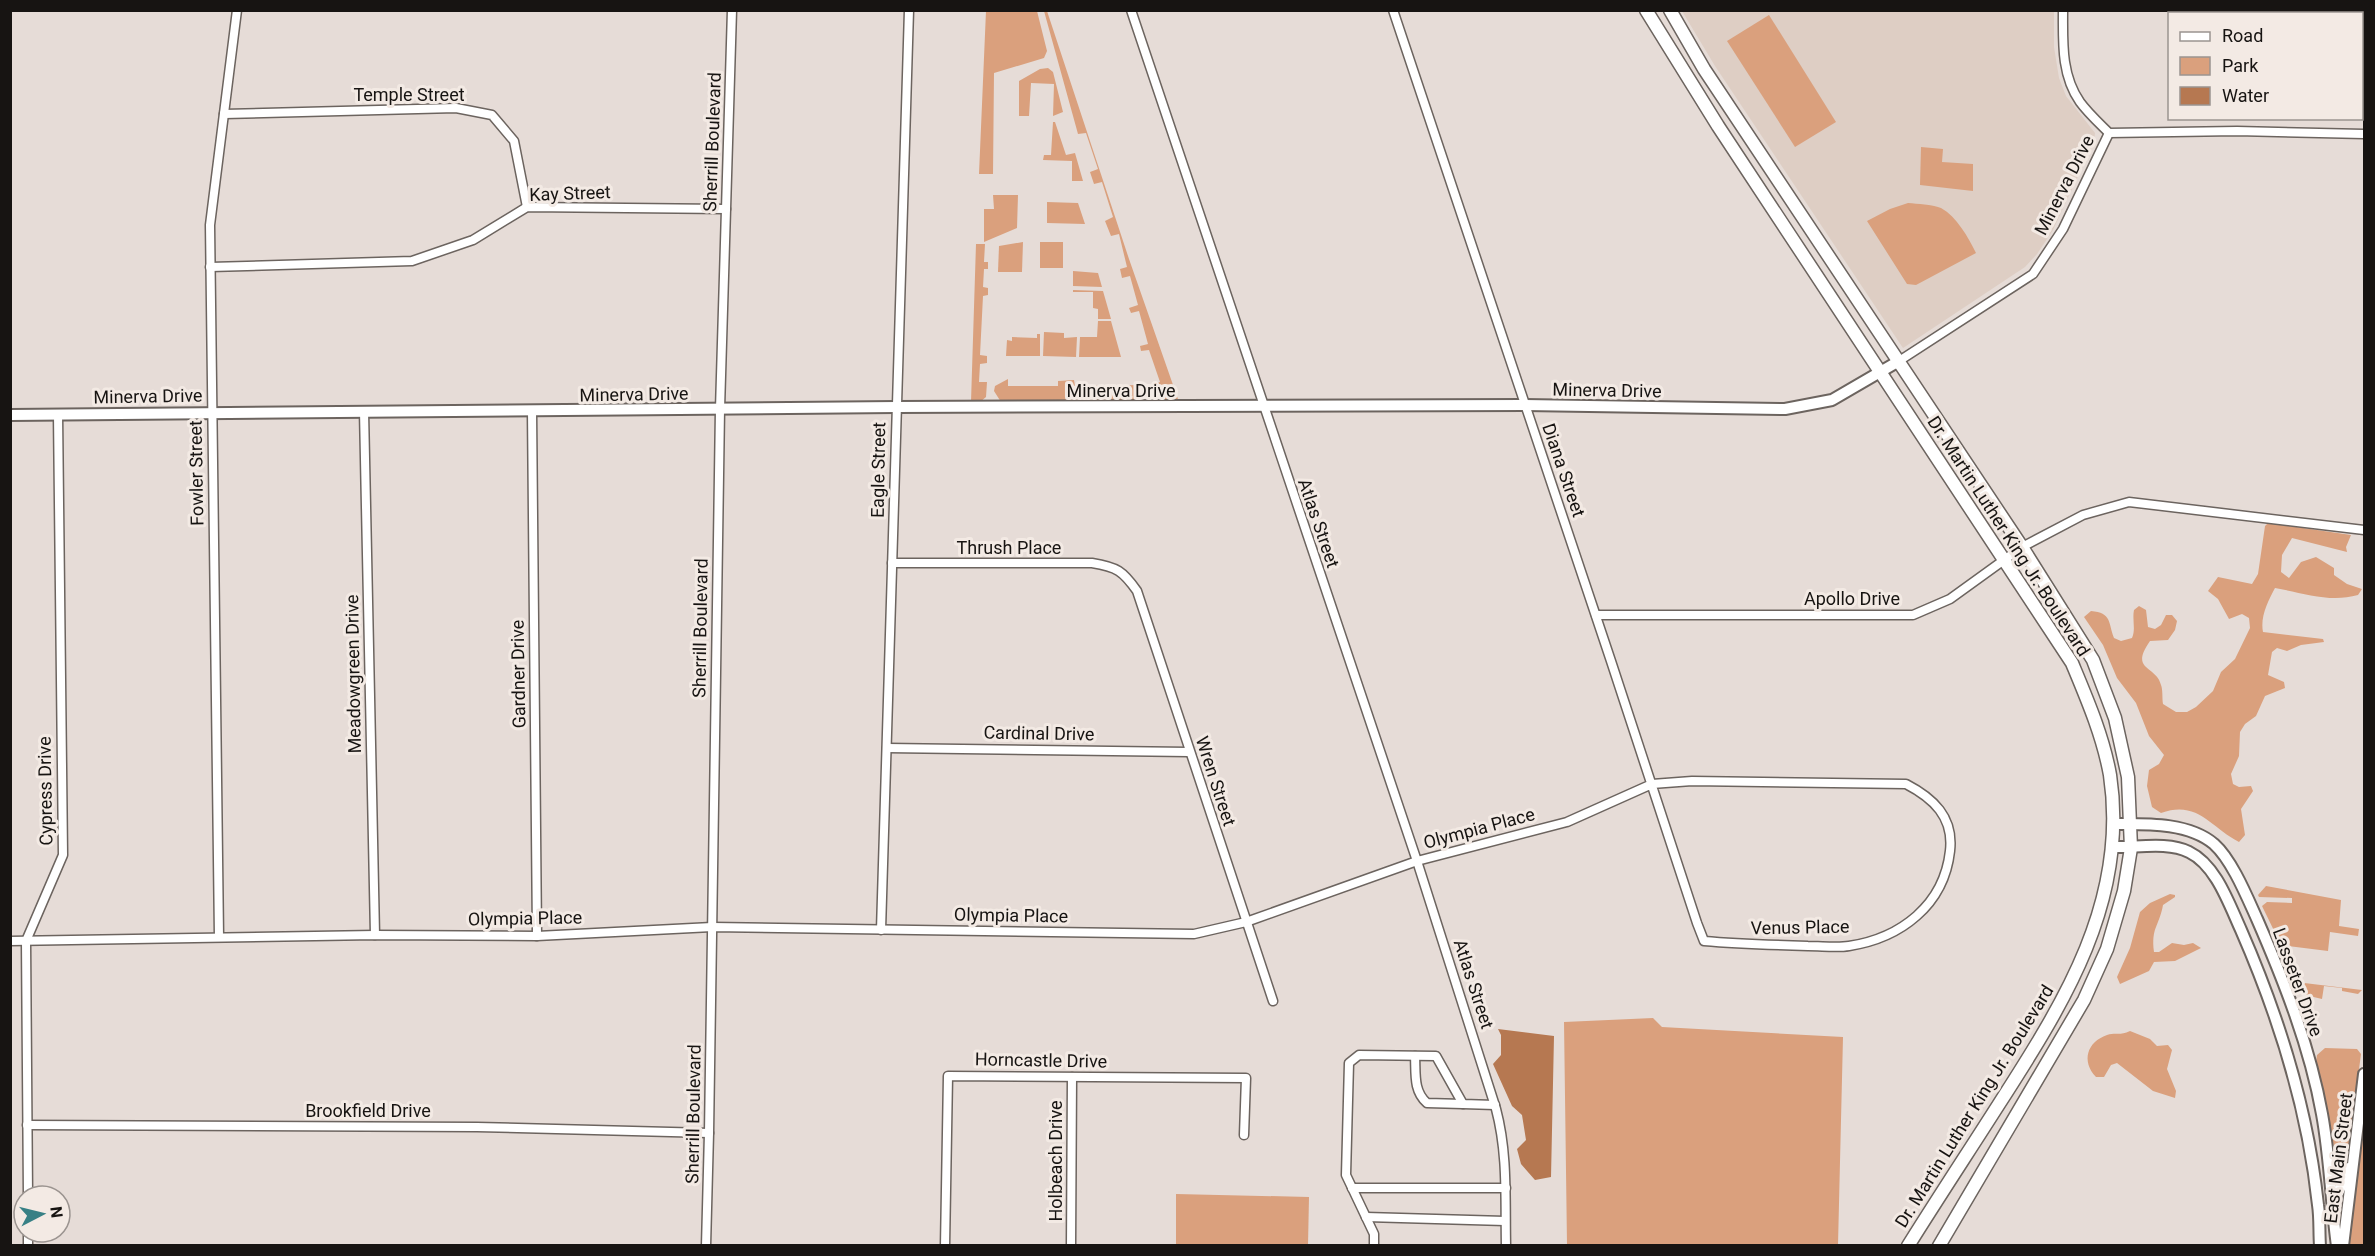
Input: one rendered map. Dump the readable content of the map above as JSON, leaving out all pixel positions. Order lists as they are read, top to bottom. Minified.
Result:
{"streets":{"main road":["Dr. Martin Luther King Jr. Boulevard"],"street":["Temple Street","Sherrill Boulevard","Minerva Drive","Kay Street","Eagle Street","Diana Street","Fowler Street","Atlas Street","Thrush Place","Apollo Drive","Meadowgreen Drive","Gardner Drive","Cardinal Drive","Wren Street","Cypress Drive","Olympia Place","Venus Place","Lasseter Drive","Horncastle Drive","Brookfield Drive","East Main Street","Holbeach Drive"]},"crossings":[["Temple Street","Kay Street"],["Temple Street","Fowler Street"],["Sherrill Boulevard","Minerva Drive"],["Sherrill Boulevard","Kay Street"],["Sherrill Boulevard","Olympia Place"],["Sherrill Boulevard","Brookfield Drive"],["Minerva Drive","Eagle Street"],["Minerva Drive","Diana Street"],["Minerva Drive","Fowler Street"],["Minerva Drive","Atlas Street"],["Minerva Drive","Dr. Martin Luther King Jr. Boulevard"],["Minerva Drive","Meadowgreen Drive"],["Minerva Drive","Gardner Drive"],["Minerva Drive","Cypress Drive"],["Kay Street","Fowler Street"],["Eagle Street","Thrush Place"],["Eagle Street","Cardinal Drive"],["Eagle Street","Olympia Place"],["Diana Street","Apollo Drive"],["Diana Street","Olympia Place"],["Diana Street","Venus Place"],["Fowler Street","Olympia Place"],["Atlas Street","Olympia Place"],["Dr. Martin Luther King Jr. Boulevard","Apollo Drive"],["Dr. Martin Luther King Jr. Boulevard","Lasseter Drive"],["Thrush Place","Wren Street"],["Meadowgreen Drive","Olympia Place"],["Gardner Drive","Olympia Place"],["Cardinal Drive","Wren Street"],["Wren Street","Olympia Place"],["Cypress Drive","Olympia Place"],["Cypress Drive","Brookfield Drive"],["Olympia Place","Venus Place"],["Horncastle Drive","Holbeach Drive"]],"legend":["Road","Park","Water"],"north":"right"}
